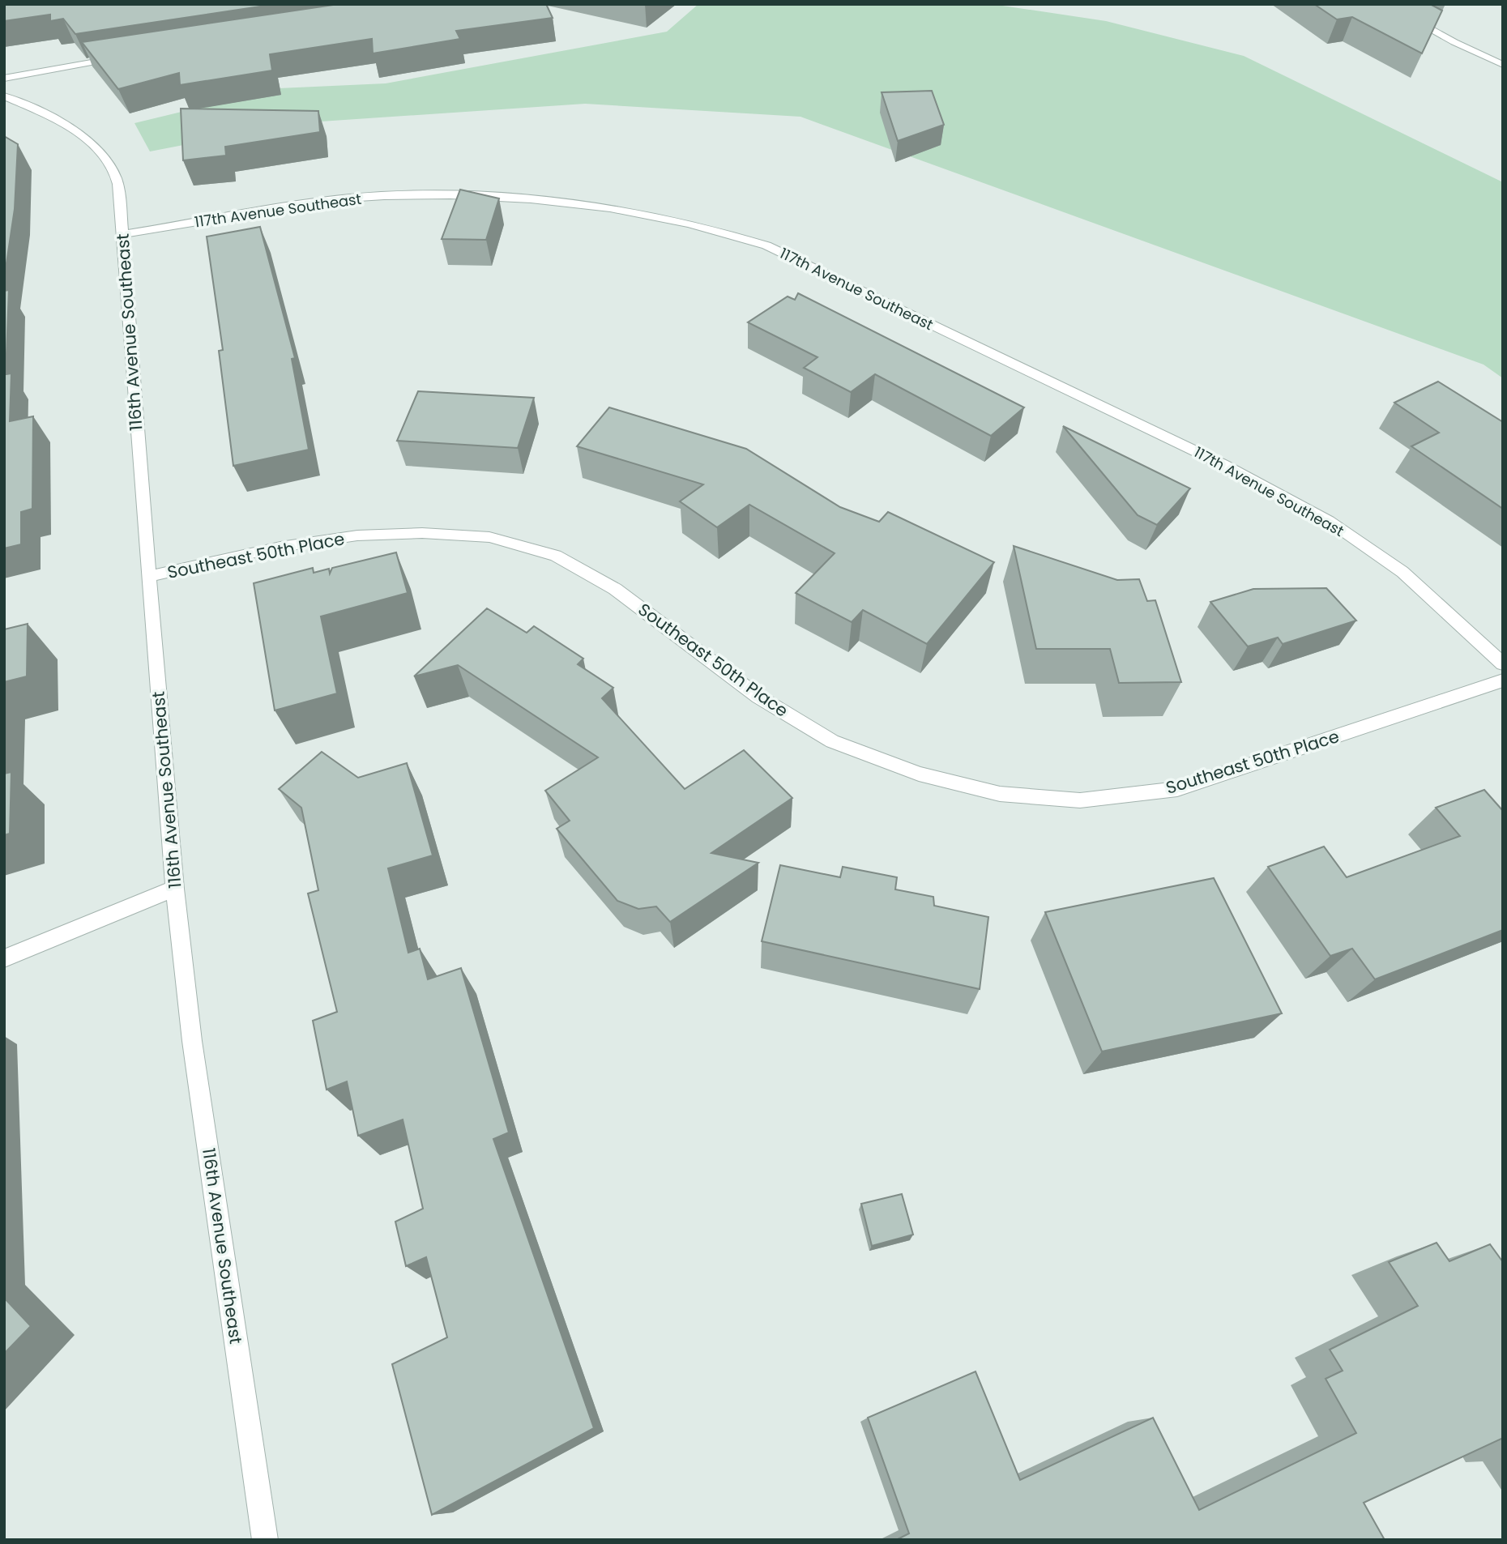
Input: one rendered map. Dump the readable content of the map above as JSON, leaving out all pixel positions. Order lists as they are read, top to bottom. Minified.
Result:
{"streets":{"street":["117th Avenue Southeast","116th Avenue Southeast","Southeast 50th Place"]},"crossings":[["117th Avenue Southeast","116th Avenue Southeast"],["116th Avenue Southeast","Southeast 50th Place"]]}
